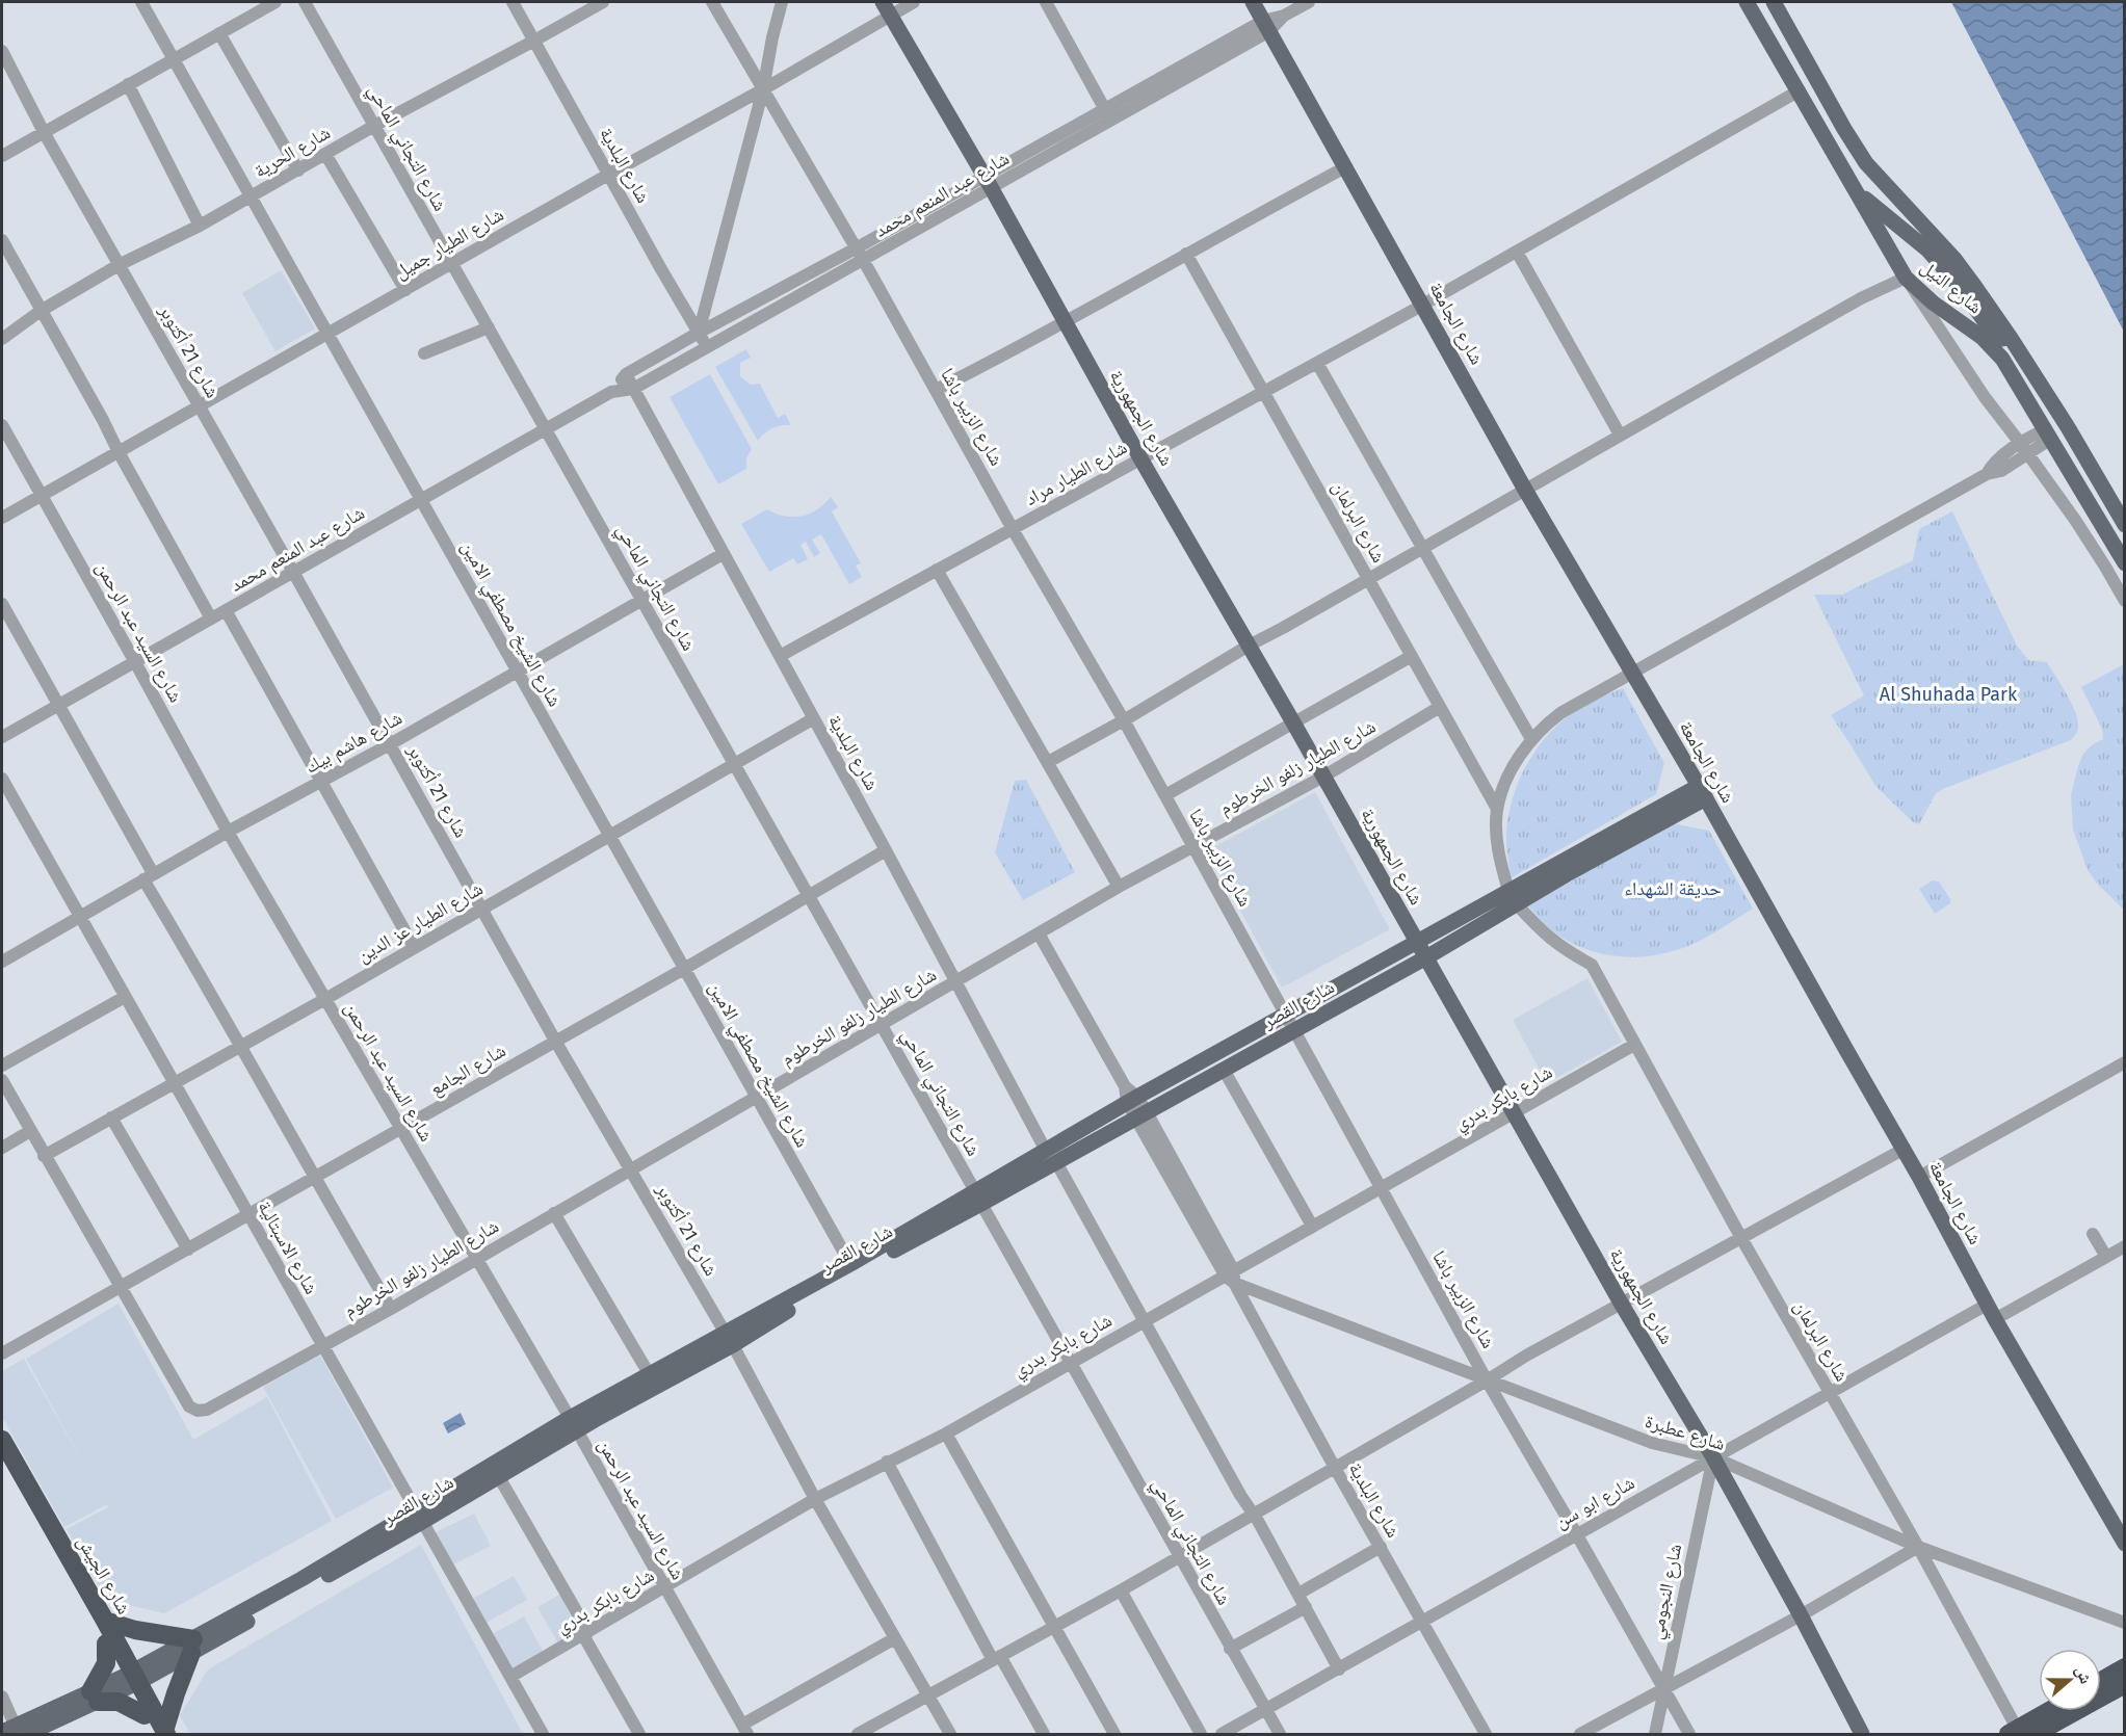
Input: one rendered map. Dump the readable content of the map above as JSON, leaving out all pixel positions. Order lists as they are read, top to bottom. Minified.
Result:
{"streets":{"highway":["شارع الجيش"],"main road":["شارع النيل","شارع الجامعة","شارع الجمهورية","شارع القصر"],"street":["شارع التجاني الماحي","شارع الحرية","شارع البلدية","شارع عبد المنعم محمد","شارع الطيار جميل","شارع 21 أكتوبر","شارع الزبير باشا","شارع الطيار مراد","شارع البرلمان","شارع الشيخ مصطفي الامين","شارع السيد عبد الرحمن","شارع هاشم بيك","شارع الطيار زلفو الخرطوم","شارع الطيار عز الدين","شارع الجامع","شارع بابكر بدري","شارع الاسبتالية","شارع عطبرة","شارع ابو سن","شارع النجومي"]},"crossings":[["شارع التجاني الماحي","شارع الحرية"],["شارع التجاني الماحي","شارع عبد المنعم محمد"],["شارع التجاني الماحي","شارع الطيار جميل"],["شارع التجاني الماحي","شارع هاشم بيك"],["شارع التجاني الماحي","شارع الطيار زلفو الخرطوم"],["شارع التجاني الماحي","شارع الطيار عز الدين"],["شارع التجاني الماحي","شارع القصر"],["شارع التجاني الماحي","شارع الجامع"],["شارع التجاني الماحي","شارع بابكر بدري"],["شارع التجاني الماحي","شارع ابو سن"],["شارع الحرية","شارع البلدية"],["شارع الحرية","شارع 21 أكتوبر"],["شارع الحرية","شارع الشيخ مصطفي الامين"],["شارع البلدية","شارع عبد المنعم محمد"],["شارع البلدية","شارع الطيار جميل"],["شارع البلدية","شارع الطيار مراد"],["شارع البلدية","شارع هاشم بيك"],["شارع البلدية","شارع الطيار زلفو الخرطوم"],["شارع البلدية","شارع الطيار عز الدين"],["شارع البلدية","شارع القصر"],["شارع البلدية","شارع الجامع"],["شارع البلدية","شارع بابكر بدري"],["شارع البلدية","شارع عطبرة"],["شارع البلدية","شارع ابو سن"],["شارع عبد المنعم محمد","شارع الجامعة"],["شارع عبد المنعم محمد","شارع 21 أكتوبر"],["شارع عبد المنعم محمد","شارع الزبير باشا"],["شارع عبد المنعم محمد","شارع الجمهورية"],["شارع عبد المنعم محمد","شارع الشيخ مصطفي الامين"],["شارع عبد المنعم محمد","شارع السيد عبد الرحمن"],["شارع الطيار جميل","شارع 21 أكتوبر"],["شارع الطيار جميل","شارع الزبير باشا"],["شارع الطيار جميل","شارع الجمهورية"],["شارع الطيار جميل","شارع الشيخ مصطفي الامين"],["شارع الطيار جميل","شارع السيد عبد الرحمن"],["شارع النيل","شارع الطيار مراد"],["شارع الجامعة","شارع الطيار مراد"],["شارع الجامعة","شارع القصر"],["شارع الجامعة","شارع ابو سن"],["شارع 21 أكتوبر","شارع هاشم بيك"],["شارع 21 أكتوبر","شارع الطيار زلفو الخرطوم"],["شارع 21 أكتوبر","شارع الطيار عز الدين"],["شارع 21 أكتوبر","شارع القصر"],["شارع 21 أكتوبر","شارع الجامع"],["شارع 21 أكتوبر","شارع بابكر بدري"],["شارع الزبير باشا","شارع الطيار مراد"],["شارع الزبير باشا","شارع الطيار زلفو الخرطوم"],["شارع الزبير باشا","شارع القصر"],["شارع الزبير باشا","شارع بابكر بدري"],["شارع الزبير باشا","شارع عطبرة"],["شارع الزبير باشا","شارع ابو سن"],["شارع الزبير باشا","شارع النجومي"],["شارع الجمهورية","شارع الطيار مراد"],["شارع الجمهورية","شارع الطيار زلفو الخرطوم"],["شارع الجمهورية","شارع القصر"],["شارع الجمهورية","شارع بابكر بدري"],["شارع الجمهورية","شارع عطبرة"],["شارع الجمهورية","شارع ابو سن"],["شارع الجمهورية","شارع النجومي"],["شارع الطيار مراد","شارع البرلمان"],["شارع البرلمان","شارع الطيار زلفو الخرطوم"],["شارع البرلمان","شارع القصر"],["شارع البرلمان","شارع بابكر بدري"],["شارع البرلمان","شارع عطبرة"],["شارع البرلمان","شارع ابو سن"],["شارع الشيخ مصطفي الامين","شارع هاشم بيك"],["شارع الشيخ مصطفي الامين","شارع الطيار زلفو الخرطوم"],["شارع الشيخ مصطفي الامين","شارع الطيار عز الدين"],["شارع الشيخ مصطفي الامين","شارع القصر"],["شارع الشيخ مصطفي الامين","شارع الجامع"],["شارع السيد عبد الرحمن","شارع هاشم بيك"],["شارع السيد عبد الرحمن","شارع الطيار زلفو الخرطوم"],["شارع السيد عبد الرحمن","شارع الطيار عز الدين"],["شارع السيد عبد الرحمن","شارع القصر"],["شارع السيد عبد الرحمن","شارع الجامع"],["شارع السيد عبد الرحمن","شارع بابكر بدري"],["شارع هاشم بيك","شارع الاسبتالية"],["شارع الطيار زلفو الخرطوم","شارع الجامع"],["شارع الطيار زلفو الخرطوم","شارع الاسبتالية"],["شارع الطيار عز الدين","شارع الاسبتالية"],["شارع القصر","شارع الاسبتالية"],["شارع القصر","شارع الجيش"],["شارع الجامع","شارع الاسبتالية"],["شارع بابكر بدري","شارع الاسبتالية"],["شارع بابكر بدري","شارع عطبرة"],["شارع عطبرة","شارع ابو سن"],["شارع عطبرة","شارع النجومي"],["شارع ابو سن","شارع النجومي"]],"parks":["Al Shuhada Park","حديقة الشهداء"],"north":"right"}
